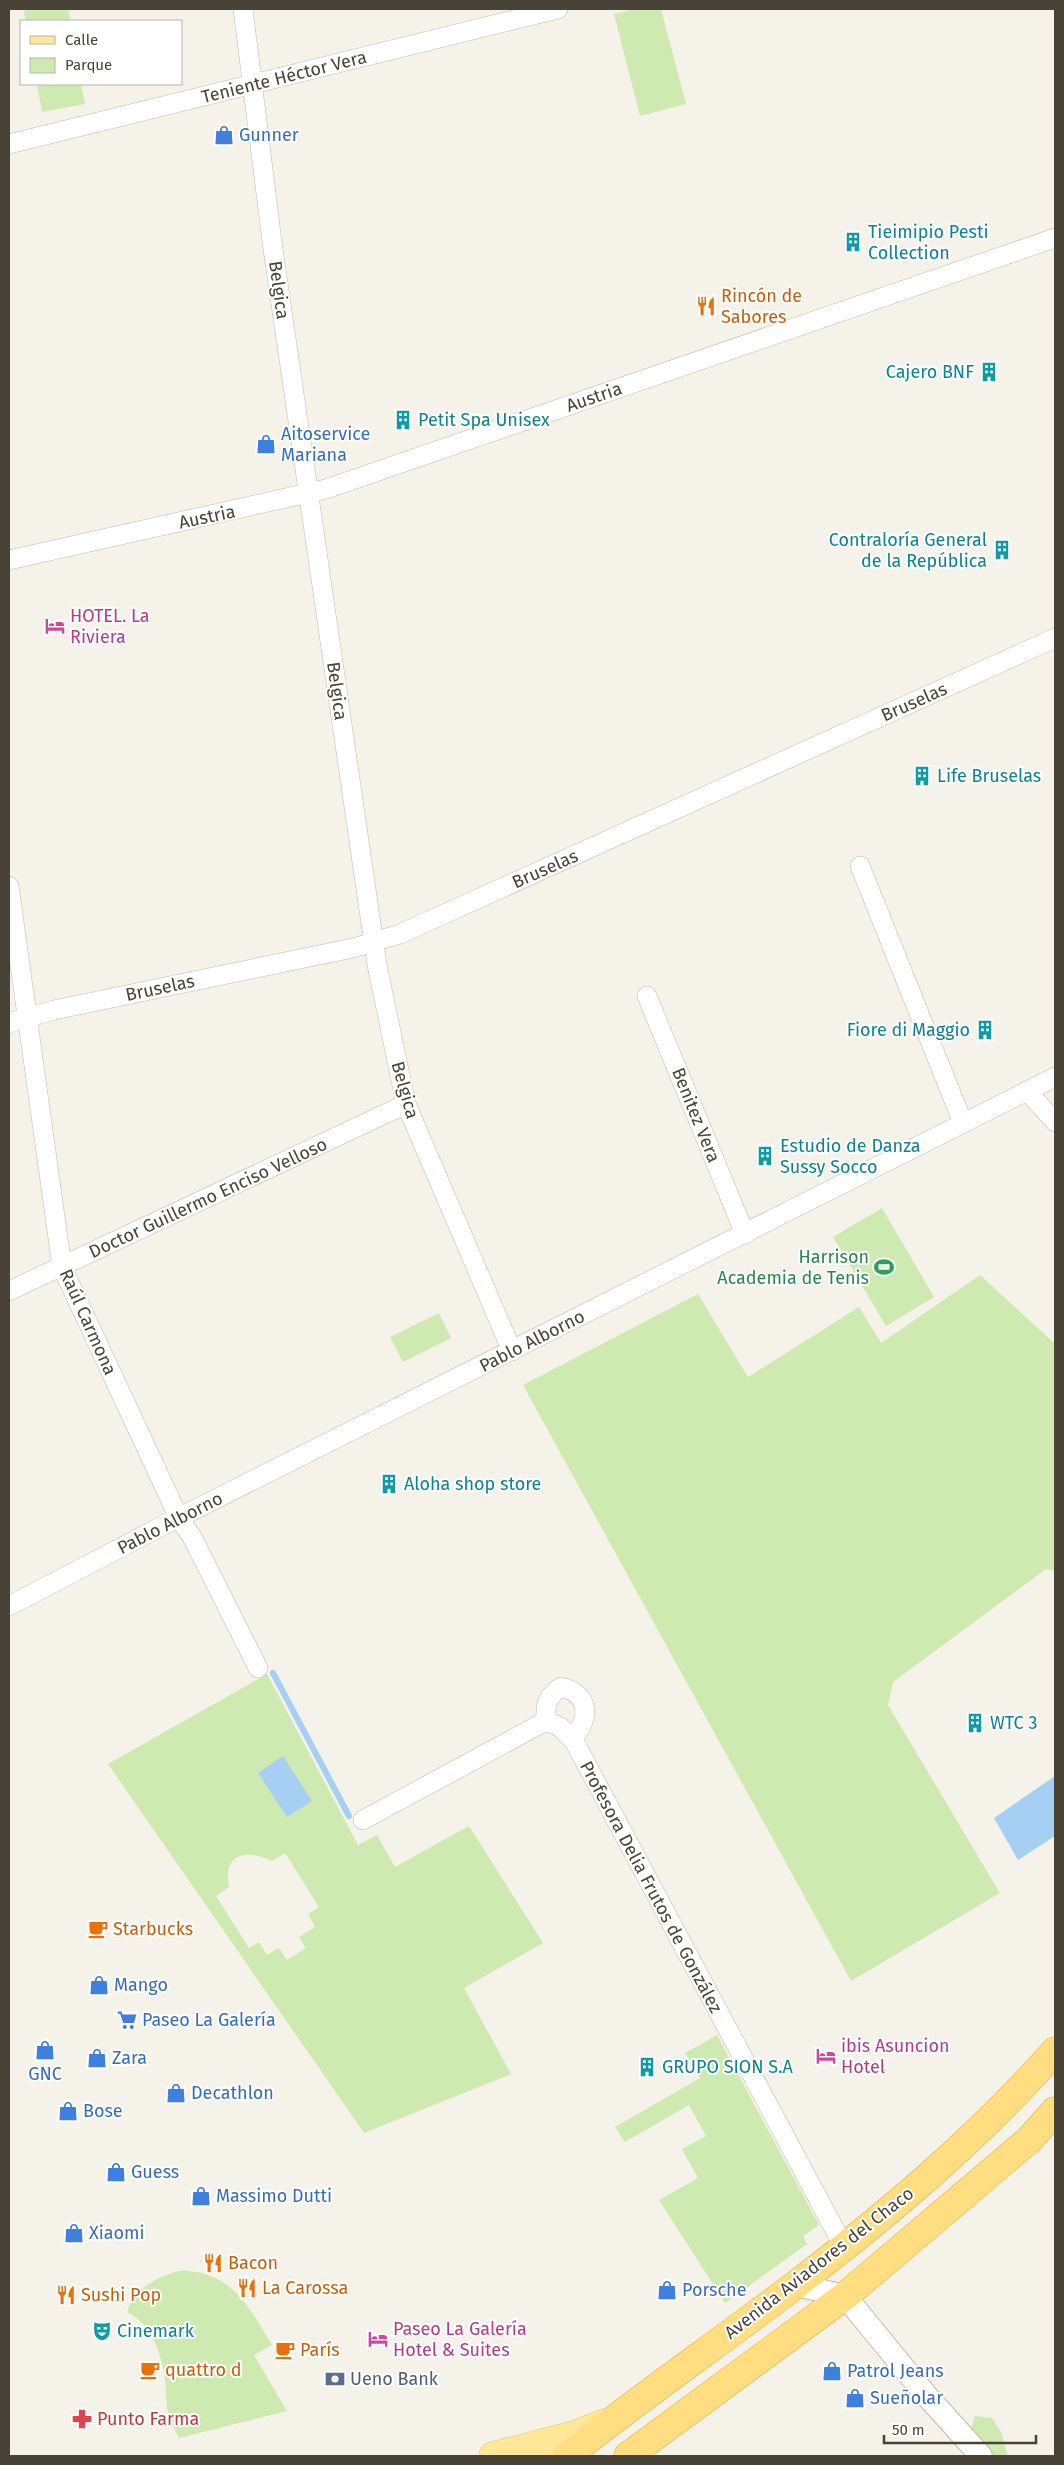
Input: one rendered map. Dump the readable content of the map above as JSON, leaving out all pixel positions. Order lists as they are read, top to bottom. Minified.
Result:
{"streets":{"highway":["Avenida Aviadores del Chaco"],"street":["Teniente Héctor Vera","Belgica","Austria","Bruselas","Benitez Vera","Doctor Guillermo Enciso Velloso","Raúl Carmona","Pablo Alborno","Profesora Delia Frutos de González"]},"crossings":[["Teniente Héctor Vera","Belgica"],["Belgica","Austria"],["Belgica","Bruselas"],["Belgica","Doctor Guillermo Enciso Velloso"],["Belgica","Pablo Alborno"],["Bruselas","Raúl Carmona"],["Benitez Vera","Pablo Alborno"],["Doctor Guillermo Enciso Velloso","Raúl Carmona"],["Raúl Carmona","Pablo Alborno"],["Profesora Delia Frutos de González","Avenida Aviadores del Chaco"]],"places":{"shop":["Gunner","Aitoservice Mariana","Mango","GNC","Zara","Decathlon","Bose","Guess","Massimo Dutti","Xiaomi","Porsche","Patrol Jeans","Sueñolar"],"building":["Tieimipio Pesti Collection","Cajero BNF","Petit Spa Unisex","Contraloría General de la República","Life Bruselas","Fiore di Maggio","Estudio de Danza Sussy Socco","Aloha shop store","WTC 3","GRUPO SION S.A"],"restaurant":["Rincón de Sabores","Bacon","La Carossa","Sushi Pop"],"hotel":["HOTEL. La Riviera","ibis Asuncion Hotel","Paseo La Galería Hotel & Suites"],"sports":["Harrison Academia de Tenis"],"cafe":["Starbucks","París","quattro d"],"supermarket":["Paseo La Galería"],"theatre":["Cinemark"],"bank":["Ueno Bank"],"pharmacy":["Punto Farma"]},"legend":["Calle","Parque"],"scale_bar":"50 m"}
